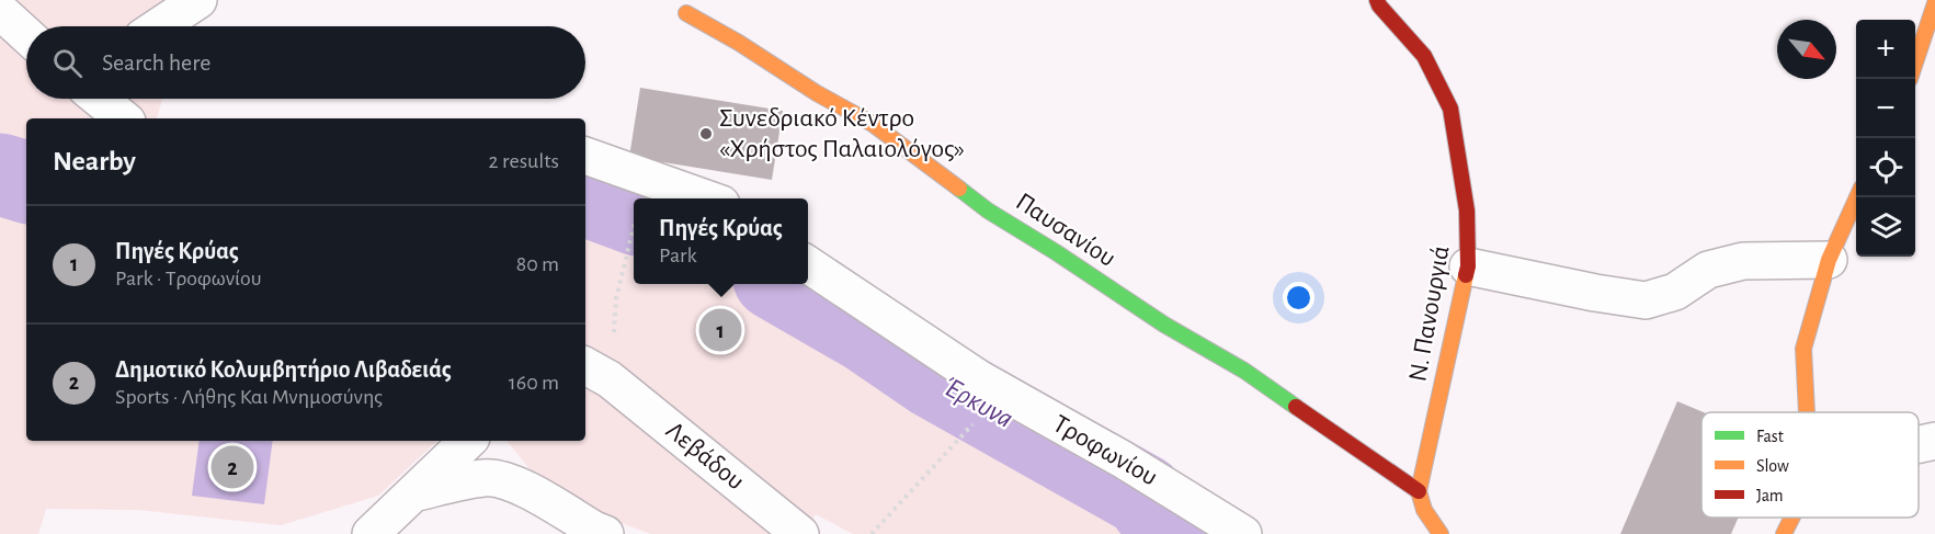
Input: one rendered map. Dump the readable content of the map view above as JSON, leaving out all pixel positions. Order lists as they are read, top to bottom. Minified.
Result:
{"streets":{"street":["Παυσανίου","Ν. Πανουργιά","Τροφωνίου","Λεβάδου"]},"crossings":[["Παυσανίου","Ν. Πανουργιά"]],"water":["Έρκυνα"],"places":["Συνεδριακό Κέντρο «Χρήστος Παλαιολόγος»"],"legend":["Fast","Slow","Jam"],"north":"bottom right","page":{"map_buttons":["+","−"],"search":"Search here","heading":["Nearby","2 results"],"popup":["Πηγές Κρύας","Park"],"list":[{"mark":"1","name":"Πηγές Κρύας","note":"Park · Τροφωνίου","value":"80 m"},{"mark":"2","name":"Δημοτικό Κολυμβητήριο Λιβαδειάς","note":"Sports · Λήθης Και Μνημοσύνης","value":"160 m"}],"pins":["1","2"]}}
